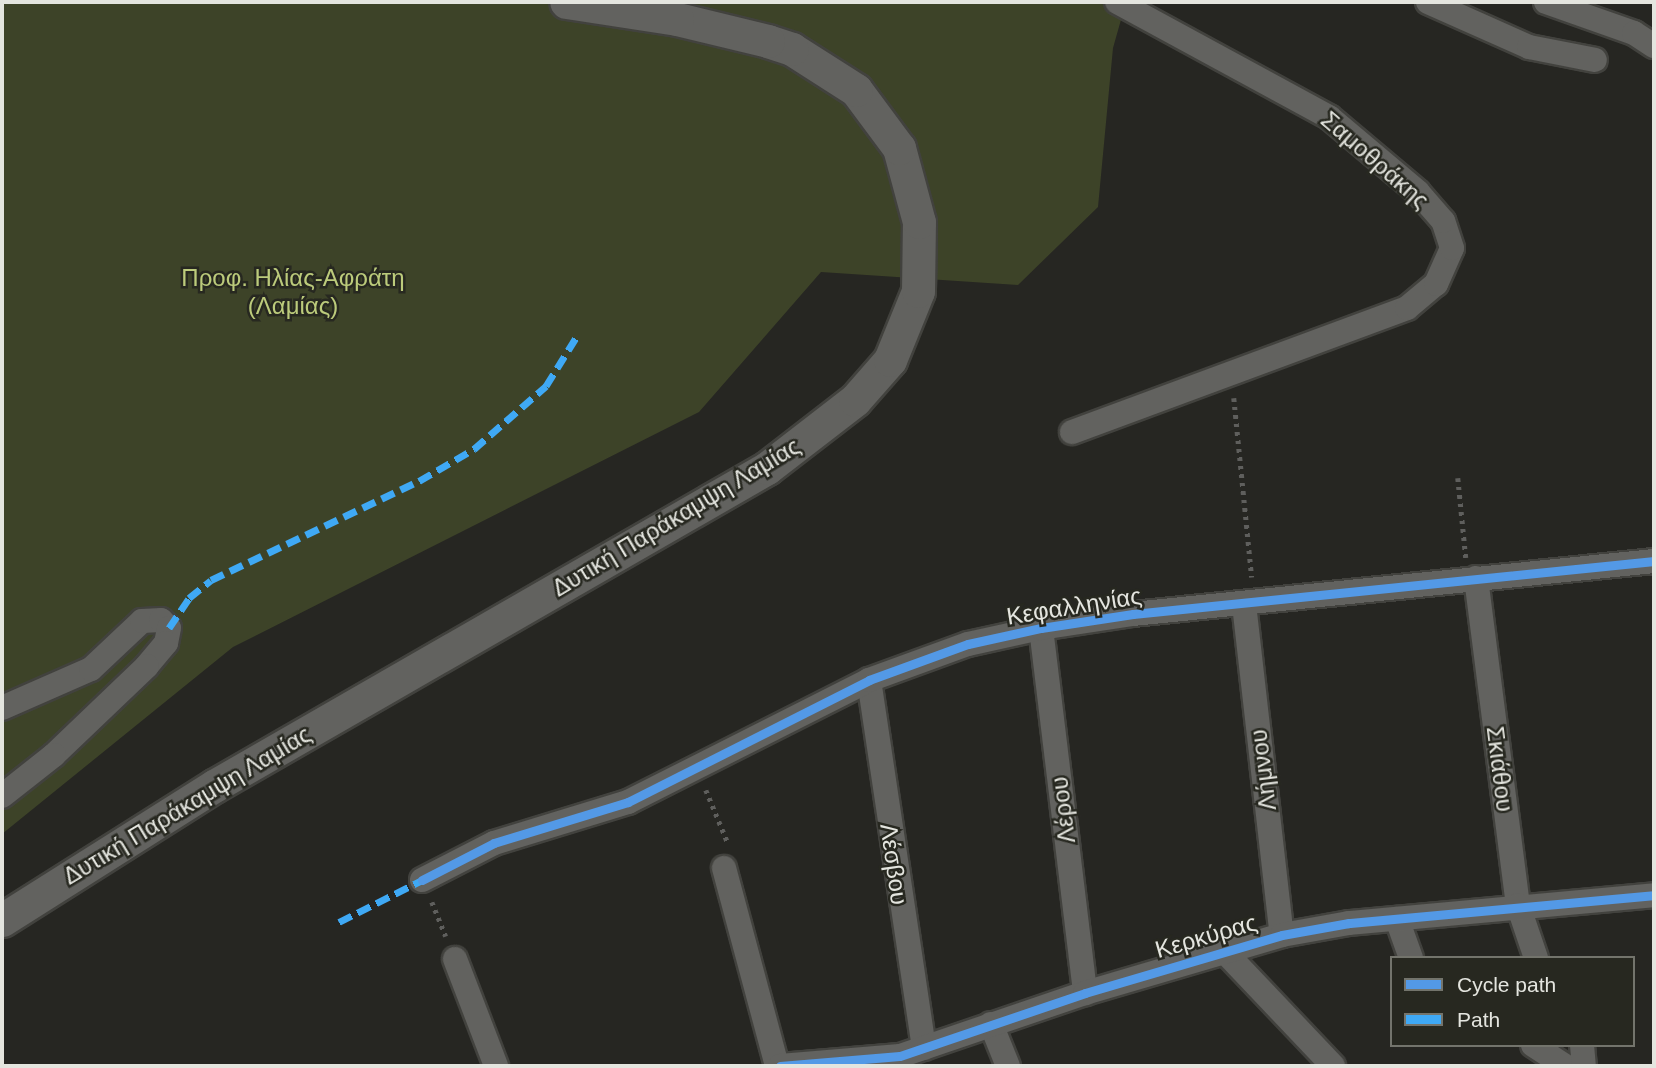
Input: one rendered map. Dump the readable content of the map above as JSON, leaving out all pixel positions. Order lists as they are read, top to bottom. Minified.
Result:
{"streets":{"main road":["Δυτική Παράκαμψη Λαμίας"],"street":["Σαμοθράκης","Κεφαλληνίας","Σκιάθου","Λήμνου","Λέρου","Λέσβου","Κερκύρας"]},"crossings":[["Κεφαλληνίας","Σκιάθου"],["Κεφαλληνίας","Λήμνου"],["Κεφαλληνίας","Λέρου"],["Κεφαλληνίας","Λέσβου"],["Σκιάθου","Κερκύρας"],["Λήμνου","Κερκύρας"],["Λέρου","Κερκύρας"],["Λέσβου","Κερκύρας"]],"parks":["Προφ. Ηλίας-Αφράτη (Λαμίας)"],"legend":["Cycle path","Path"]}
